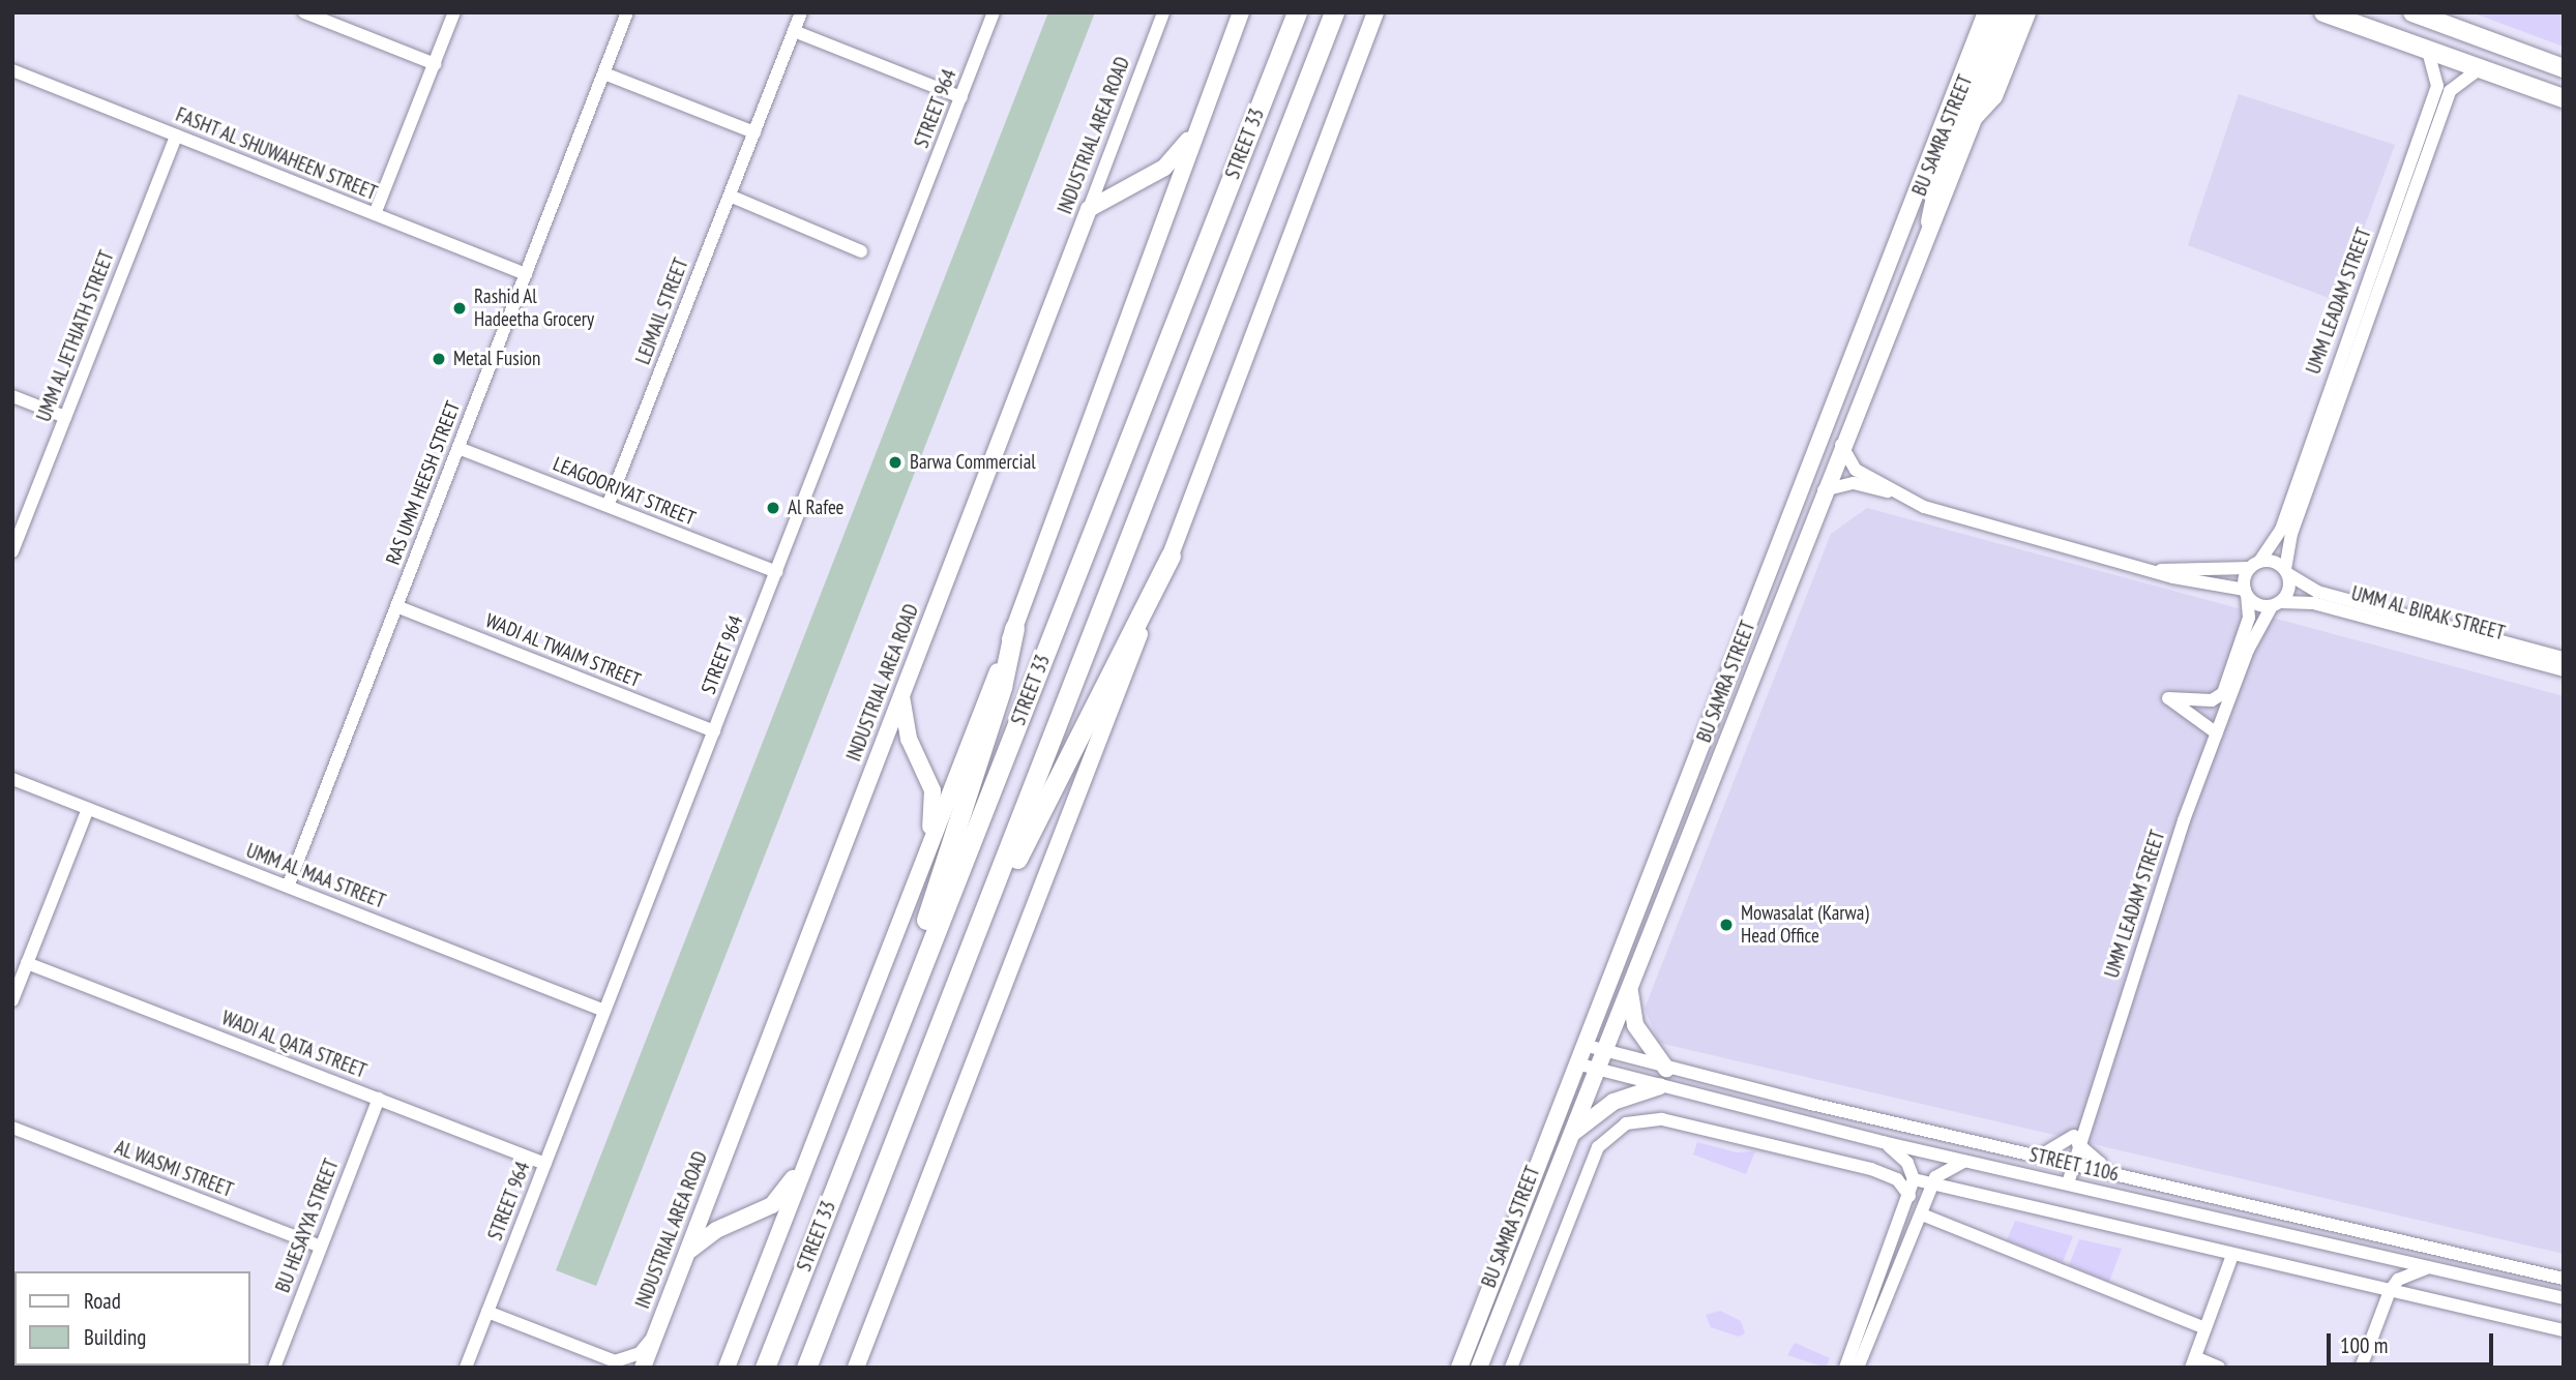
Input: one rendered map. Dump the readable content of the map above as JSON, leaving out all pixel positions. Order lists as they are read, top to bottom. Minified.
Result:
{"streets":{"highway":["STREET 33"],"street":["STREET 964","INDUSTRIAL AREA ROAD","BU SAMRA STREET","FASHT AL SHUWAHEEN STREET","UMM LEADAM STREET","LEJMAIL STREET","UMM AL JETHJATH STREET","RAS UMM HEESH STREET","LEAGOORIYAT STREET","UMM AL BIRAK STREET","WADI AL TWAIM STREET","UMM AL MAA STREET","WADI AL QATA STREET","STREET 1106","AL WASMI STREET","BU HESAYYA STREET"]},"crossings":[["STREET 964","LEAGOORIYAT STREET"],["STREET 964","WADI AL TWAIM STREET"],["STREET 964","UMM AL MAA STREET"],["STREET 964","WADI AL QATA STREET"],["BU SAMRA STREET","STREET 1106"],["FASHT AL SHUWAHEEN STREET","UMM AL JETHJATH STREET"],["FASHT AL SHUWAHEEN STREET","RAS UMM HEESH STREET"],["UMM LEADAM STREET","UMM AL BIRAK STREET"],["UMM LEADAM STREET","STREET 1106"],["LEJMAIL STREET","LEAGOORIYAT STREET"],["RAS UMM HEESH STREET","LEAGOORIYAT STREET"],["RAS UMM HEESH STREET","WADI AL TWAIM STREET"],["RAS UMM HEESH STREET","UMM AL MAA STREET"],["WADI AL QATA STREET","BU HESAYYA STREET"],["AL WASMI STREET","BU HESAYYA STREET"]],"places":["Rashid Al Hadeetha Grocery","Metal Fusion","Barwa Commercial","Al Rafee","Mowasalat (Karwa) Head Office"],"legend":["Road","Building"],"scale_bar":"100 m"}
